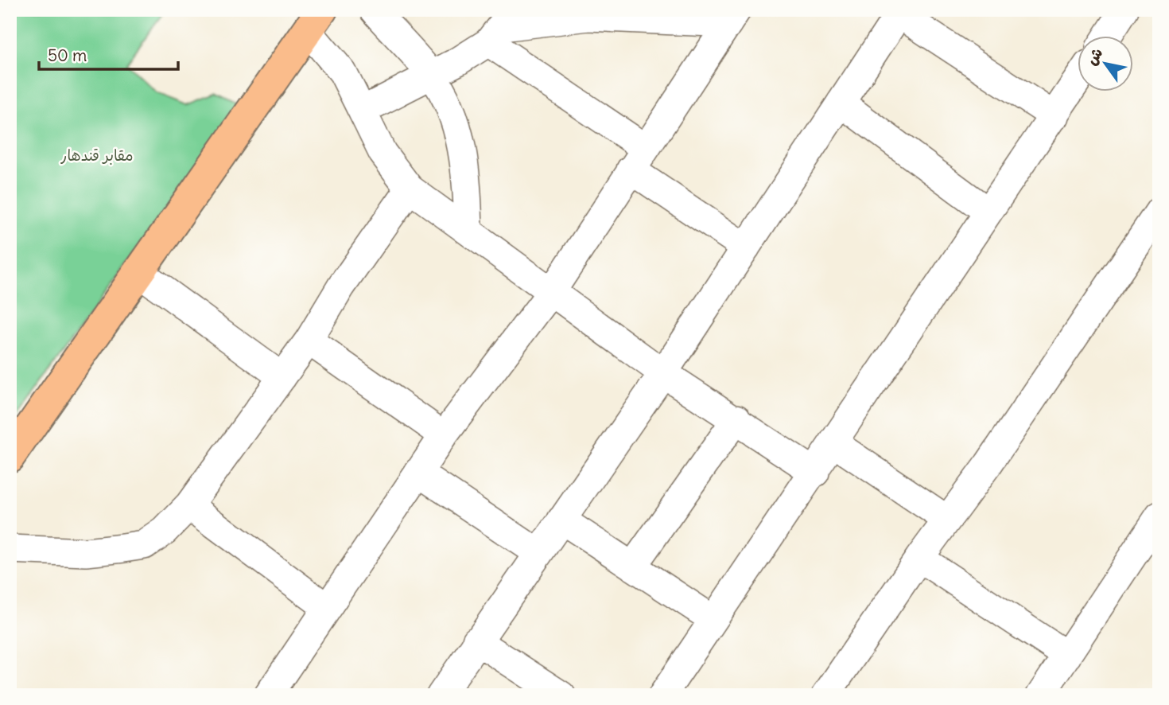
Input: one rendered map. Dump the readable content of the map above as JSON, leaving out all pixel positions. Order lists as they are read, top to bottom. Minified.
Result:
{"parks":["مقابر قندهار"],"scale_bar":"50 m","north":"top left"}
